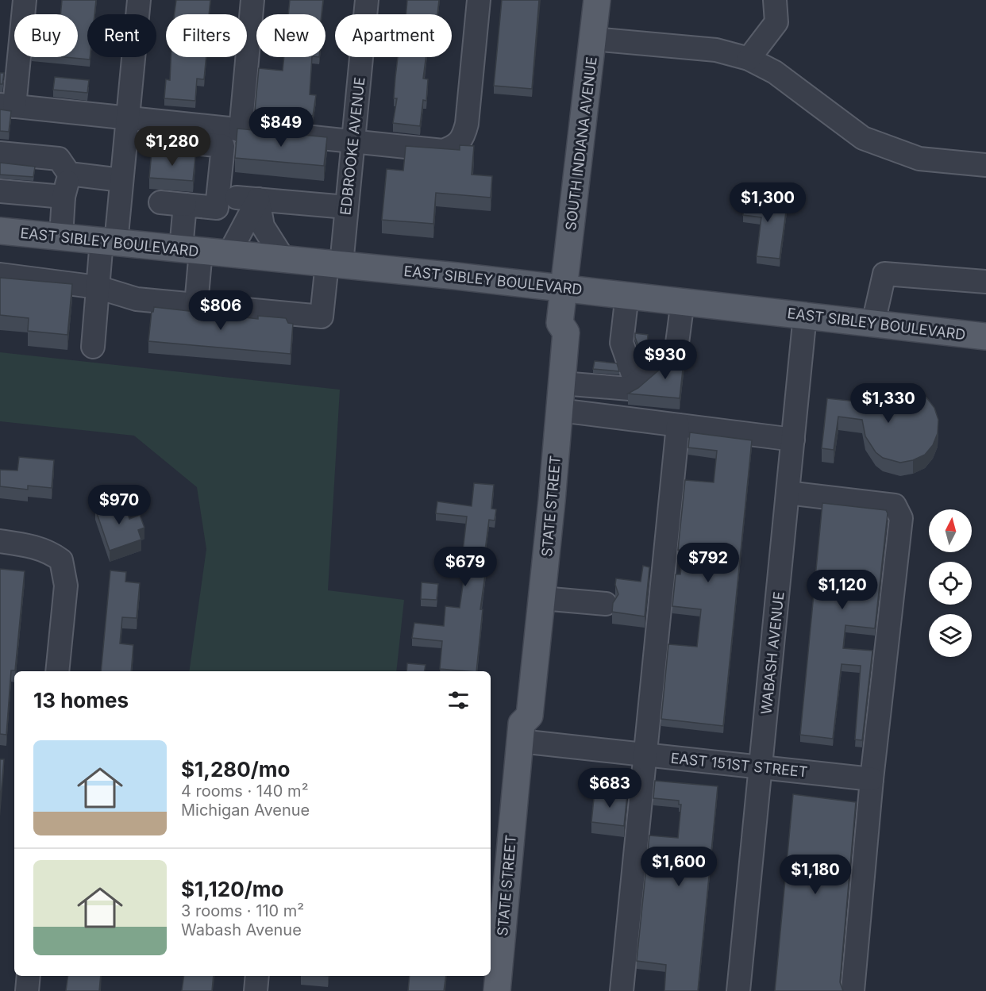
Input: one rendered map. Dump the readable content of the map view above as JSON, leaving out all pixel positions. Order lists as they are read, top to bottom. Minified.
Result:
{"streets":{"main road":["SOUTH INDIANA AVENUE","EAST SIBLEY BOULEVARD","STATE STREET"],"street":["EDBROOKE AVENUE","WABASH AVENUE","EAST 151ST STREET"]},"crossings":[["SOUTH INDIANA AVENUE","EAST SIBLEY BOULEVARD"],["SOUTH INDIANA AVENUE","STATE STREET"],["EDBROOKE AVENUE","EAST SIBLEY BOULEVARD"],["EAST SIBLEY BOULEVARD","STATE STREET"],["EAST SIBLEY BOULEVARD","WABASH AVENUE"],["STATE STREET","EAST 151ST STREET"],["WABASH AVENUE","EAST 151ST STREET"]],"north":"top","page":{"chip":["Buy","Rent","Filters","New","Apartment"],"price":["$849","$1,280","$1,300","$806","$930","$1,330","$970","$792","$679","$1,120","$683","$1,600","$1,180"],"heading":"13 homes","list":[{"name":"$1,280/mo","note":"4 rooms · 140 m² · Michigan Avenue"},{"name":"$1,120/mo","note":"3 rooms · 110 m² · Wabash Avenue"}]}}
